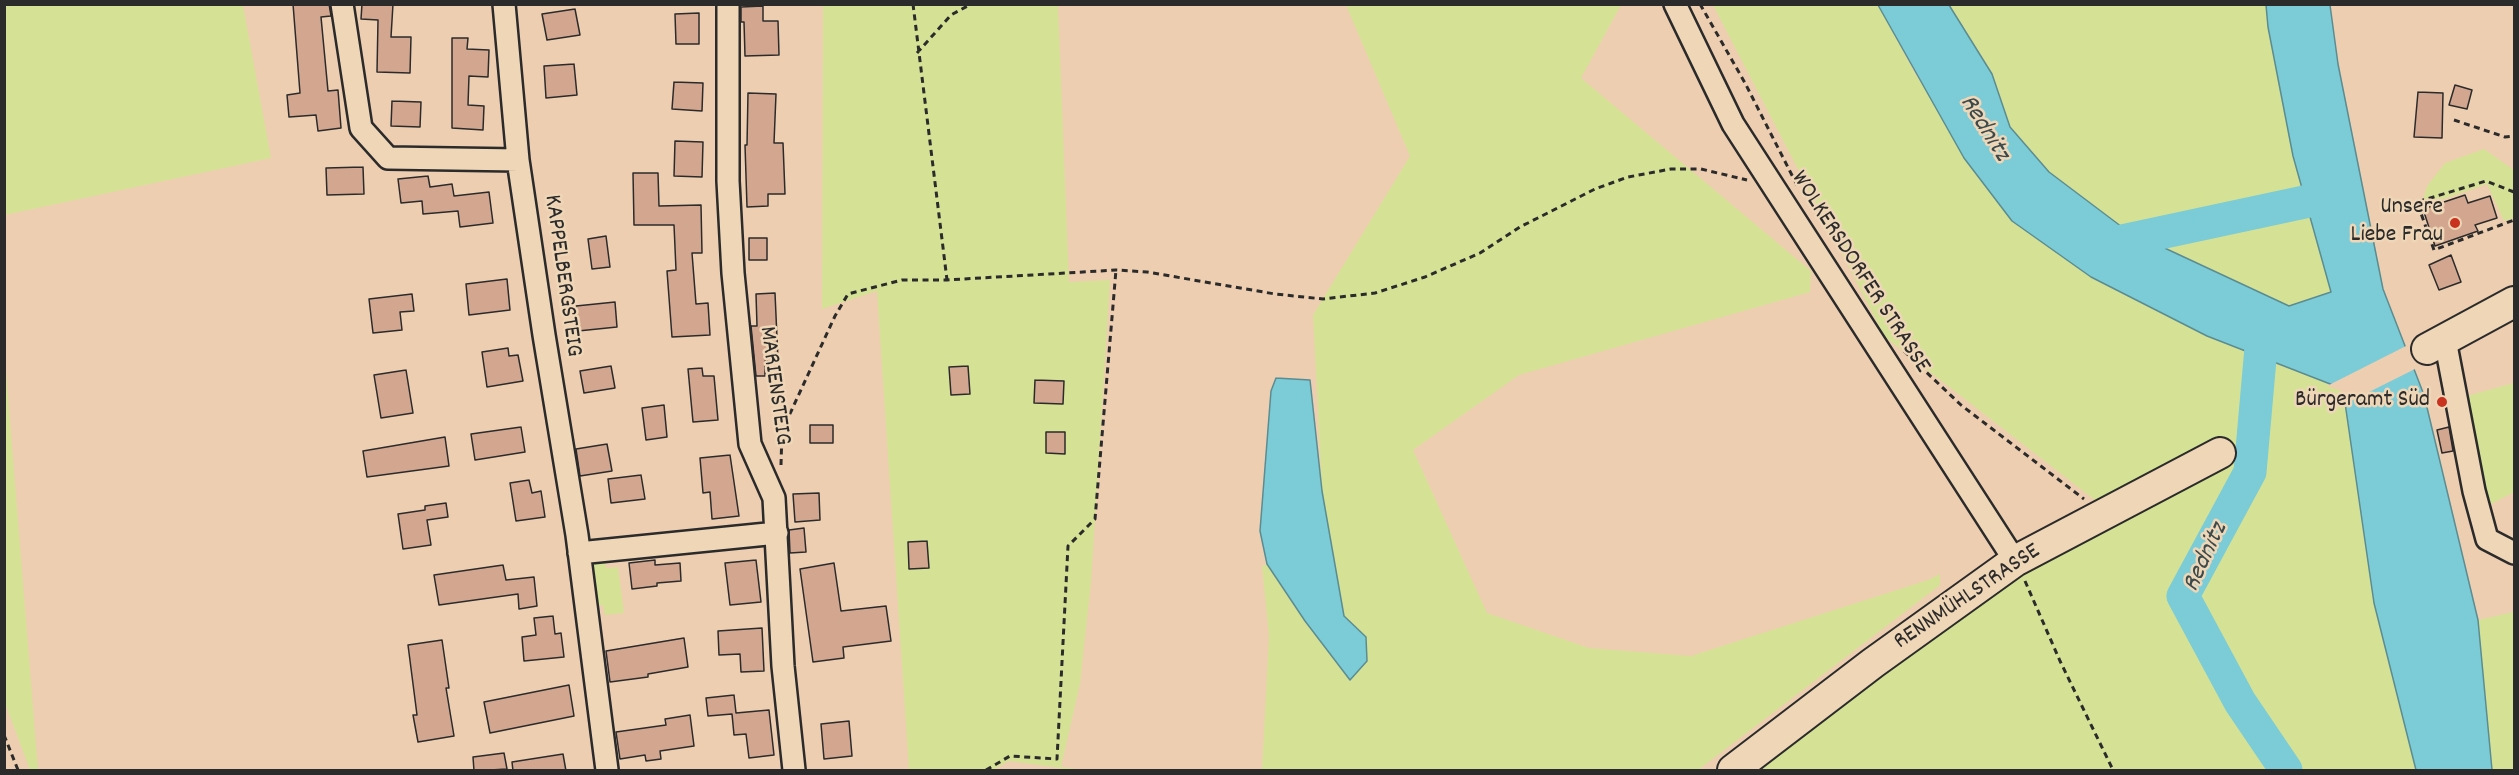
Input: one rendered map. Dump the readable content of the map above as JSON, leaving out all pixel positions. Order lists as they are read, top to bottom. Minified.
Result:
{"streets":{"main road":["RENNMÜHLSTRASSE"],"street":["WOLKERSDORFER STRASSE","KAPPELBERGSTEIG","MARIENSTEIG"]},"crossings":[["WOLKERSDORFER STRASSE","RENNMÜHLSTRASSE"]],"water":["Rednitz"],"places":["Unsere Liebe Frau","Bürgeramt Süd"]}
